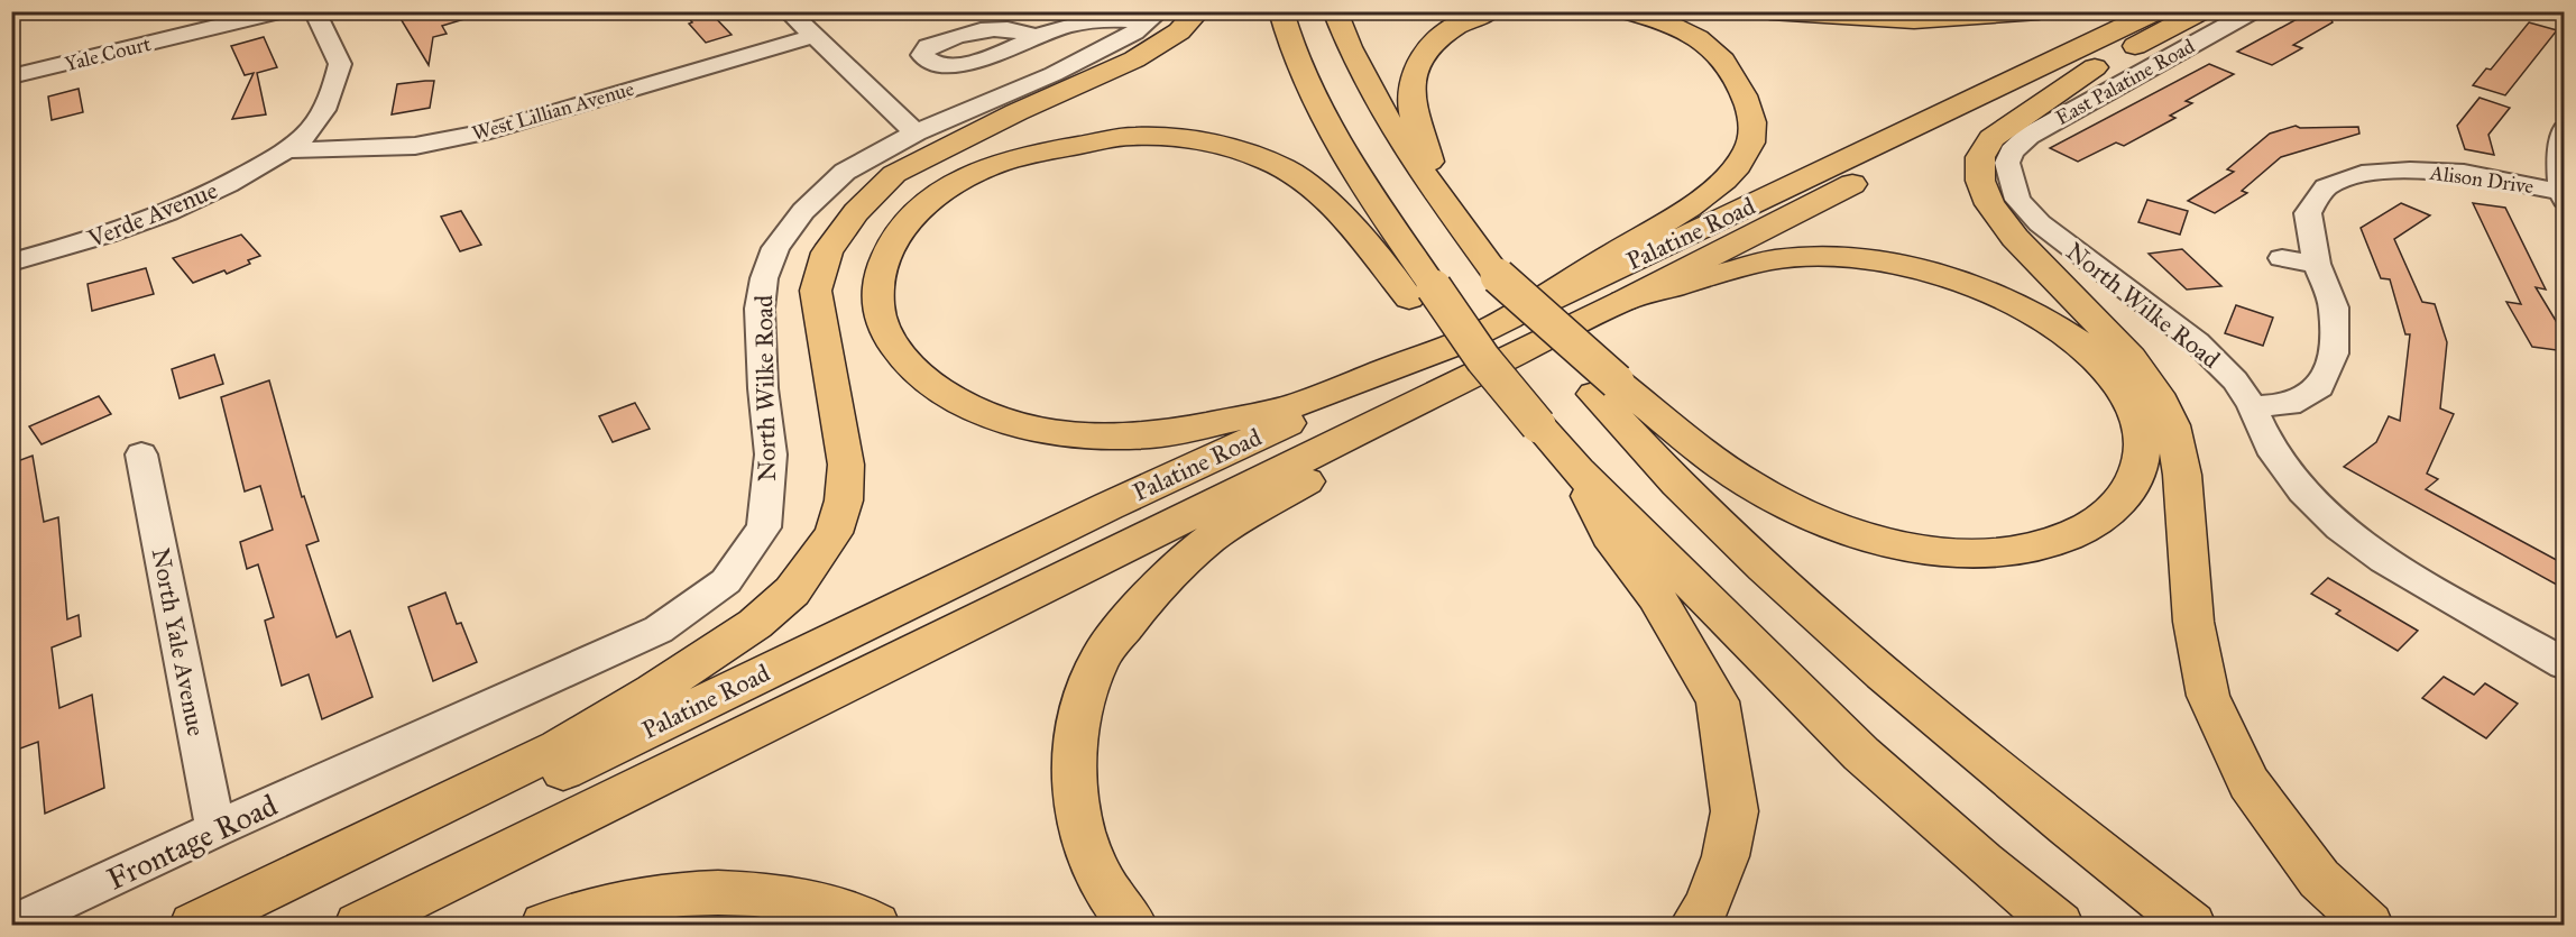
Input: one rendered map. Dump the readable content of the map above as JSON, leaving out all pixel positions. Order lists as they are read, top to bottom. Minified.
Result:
{"streets":{"main road":["Palatine Road"],"street":["Yale Court","East Palatine Road","West Lillian Avenue","Alison Drive","Verde Avenue","North Wilke Road","North Yale Avenue","Frontage Road"]},"crossings":[["East Palatine Road","North Wilke Road"],["West Lillian Avenue","Verde Avenue"],["Alison Drive","North Wilke Road"],["North Wilke Road","Frontage Road"],["North Yale Avenue","Frontage Road"]]}
